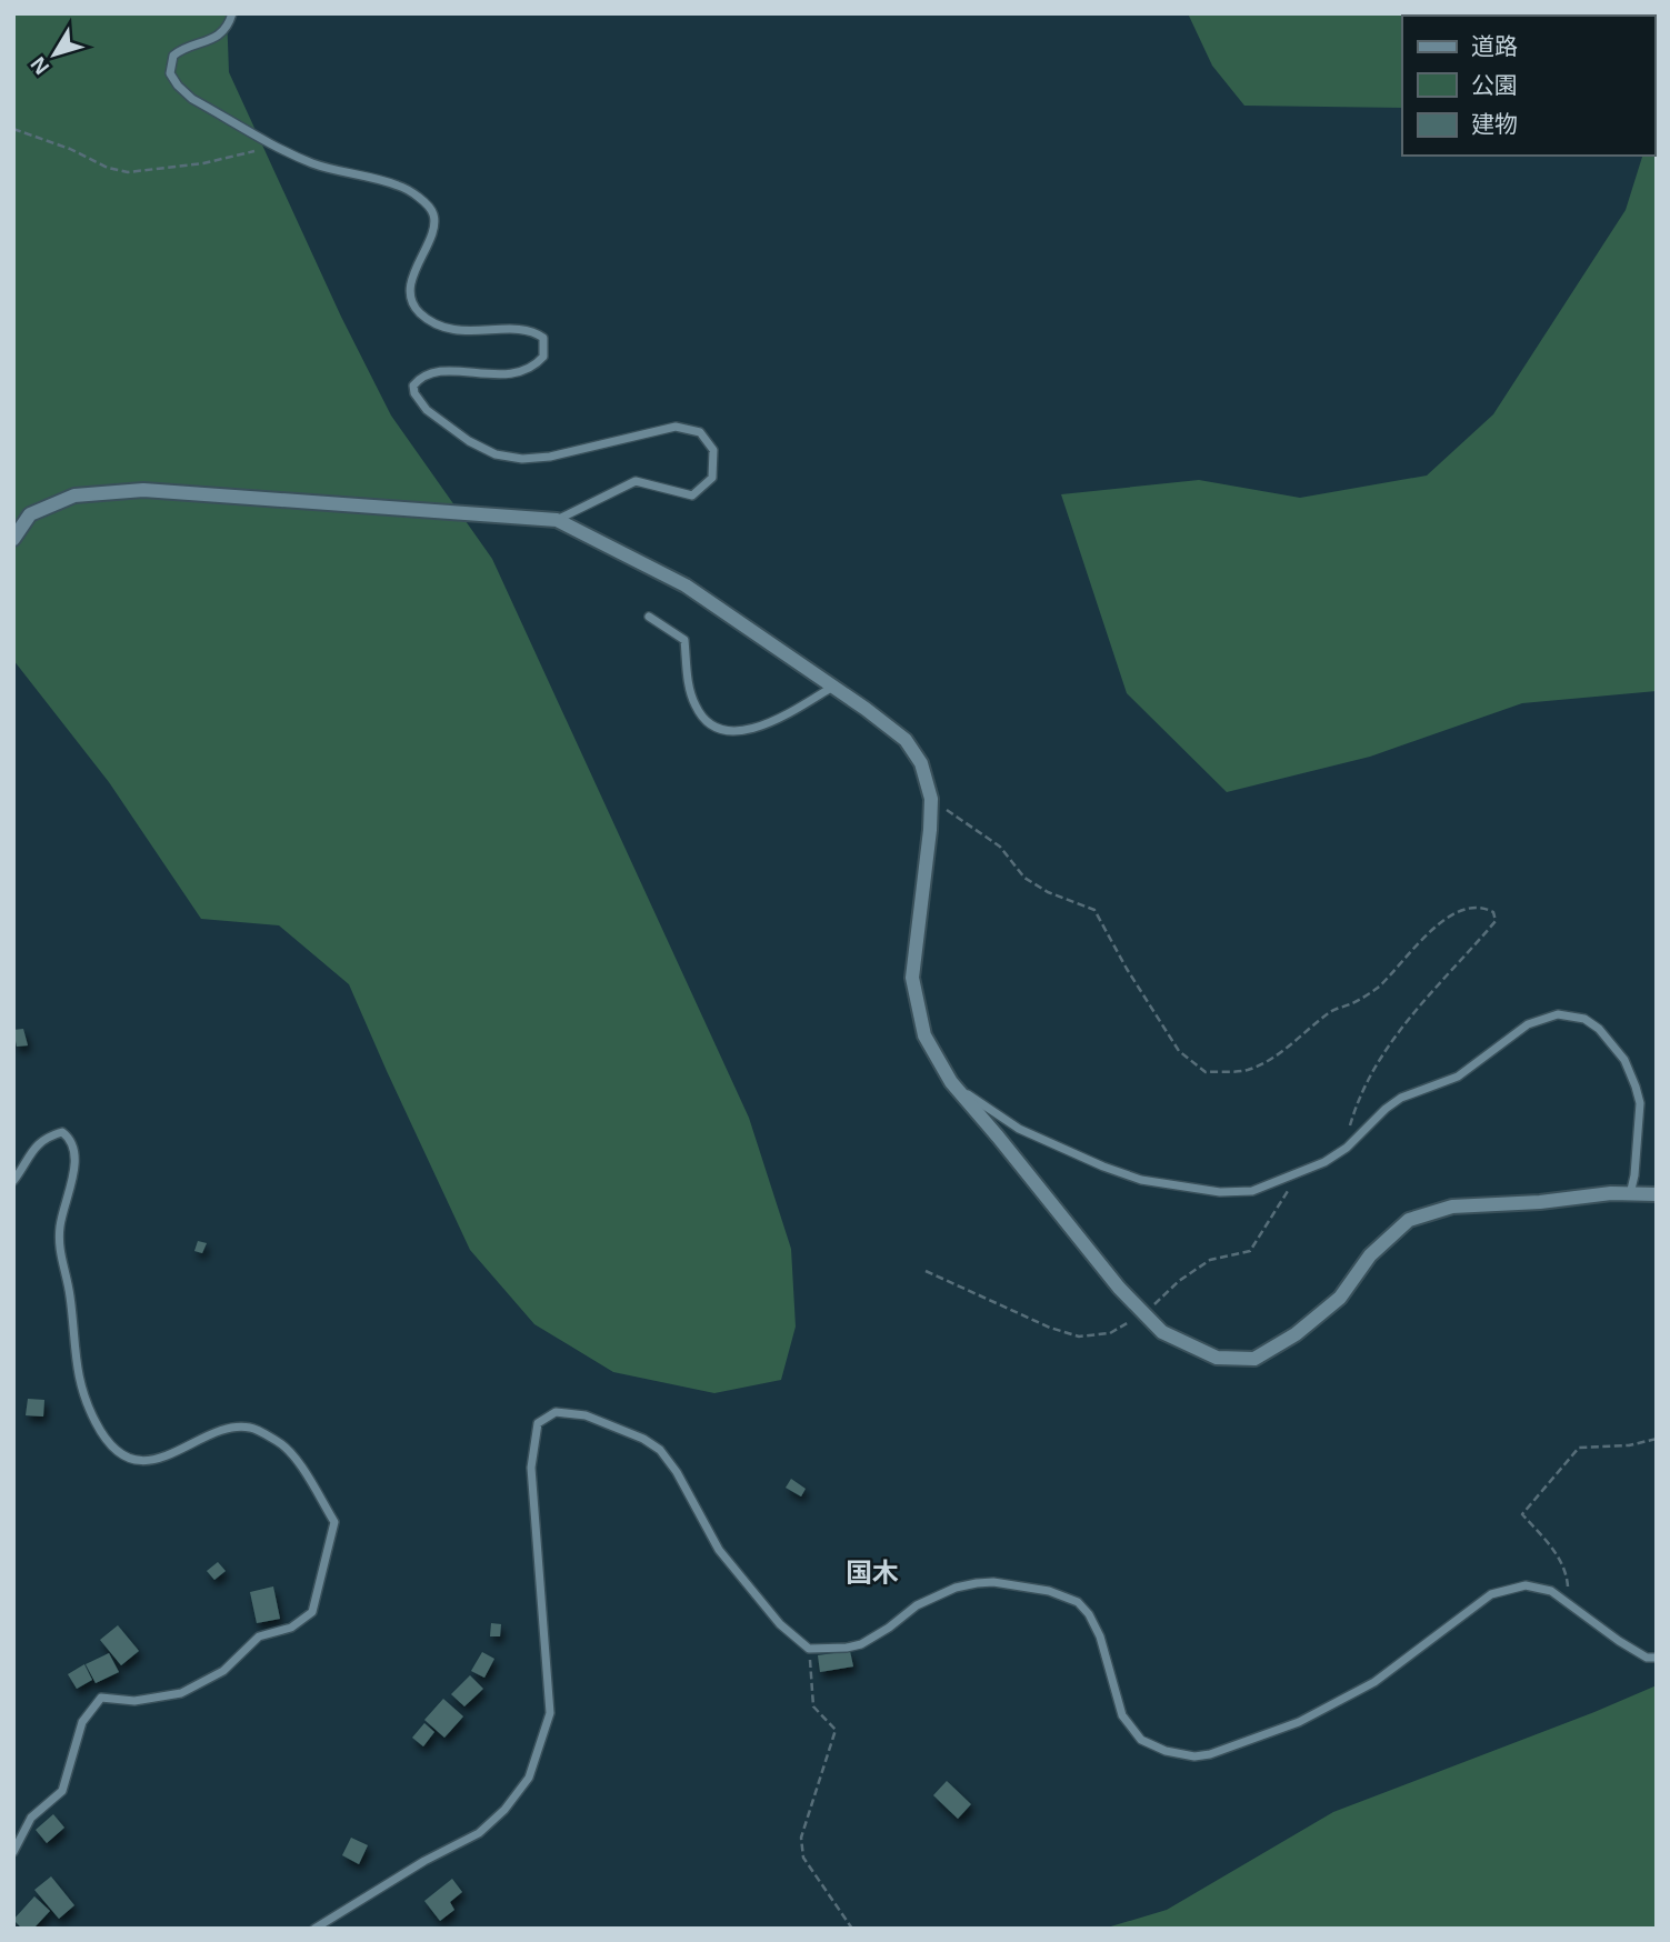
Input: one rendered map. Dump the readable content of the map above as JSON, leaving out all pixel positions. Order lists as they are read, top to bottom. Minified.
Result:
{"districts":["国木"],"legend":["道路","公園","建物"],"north":"bottom left"}
